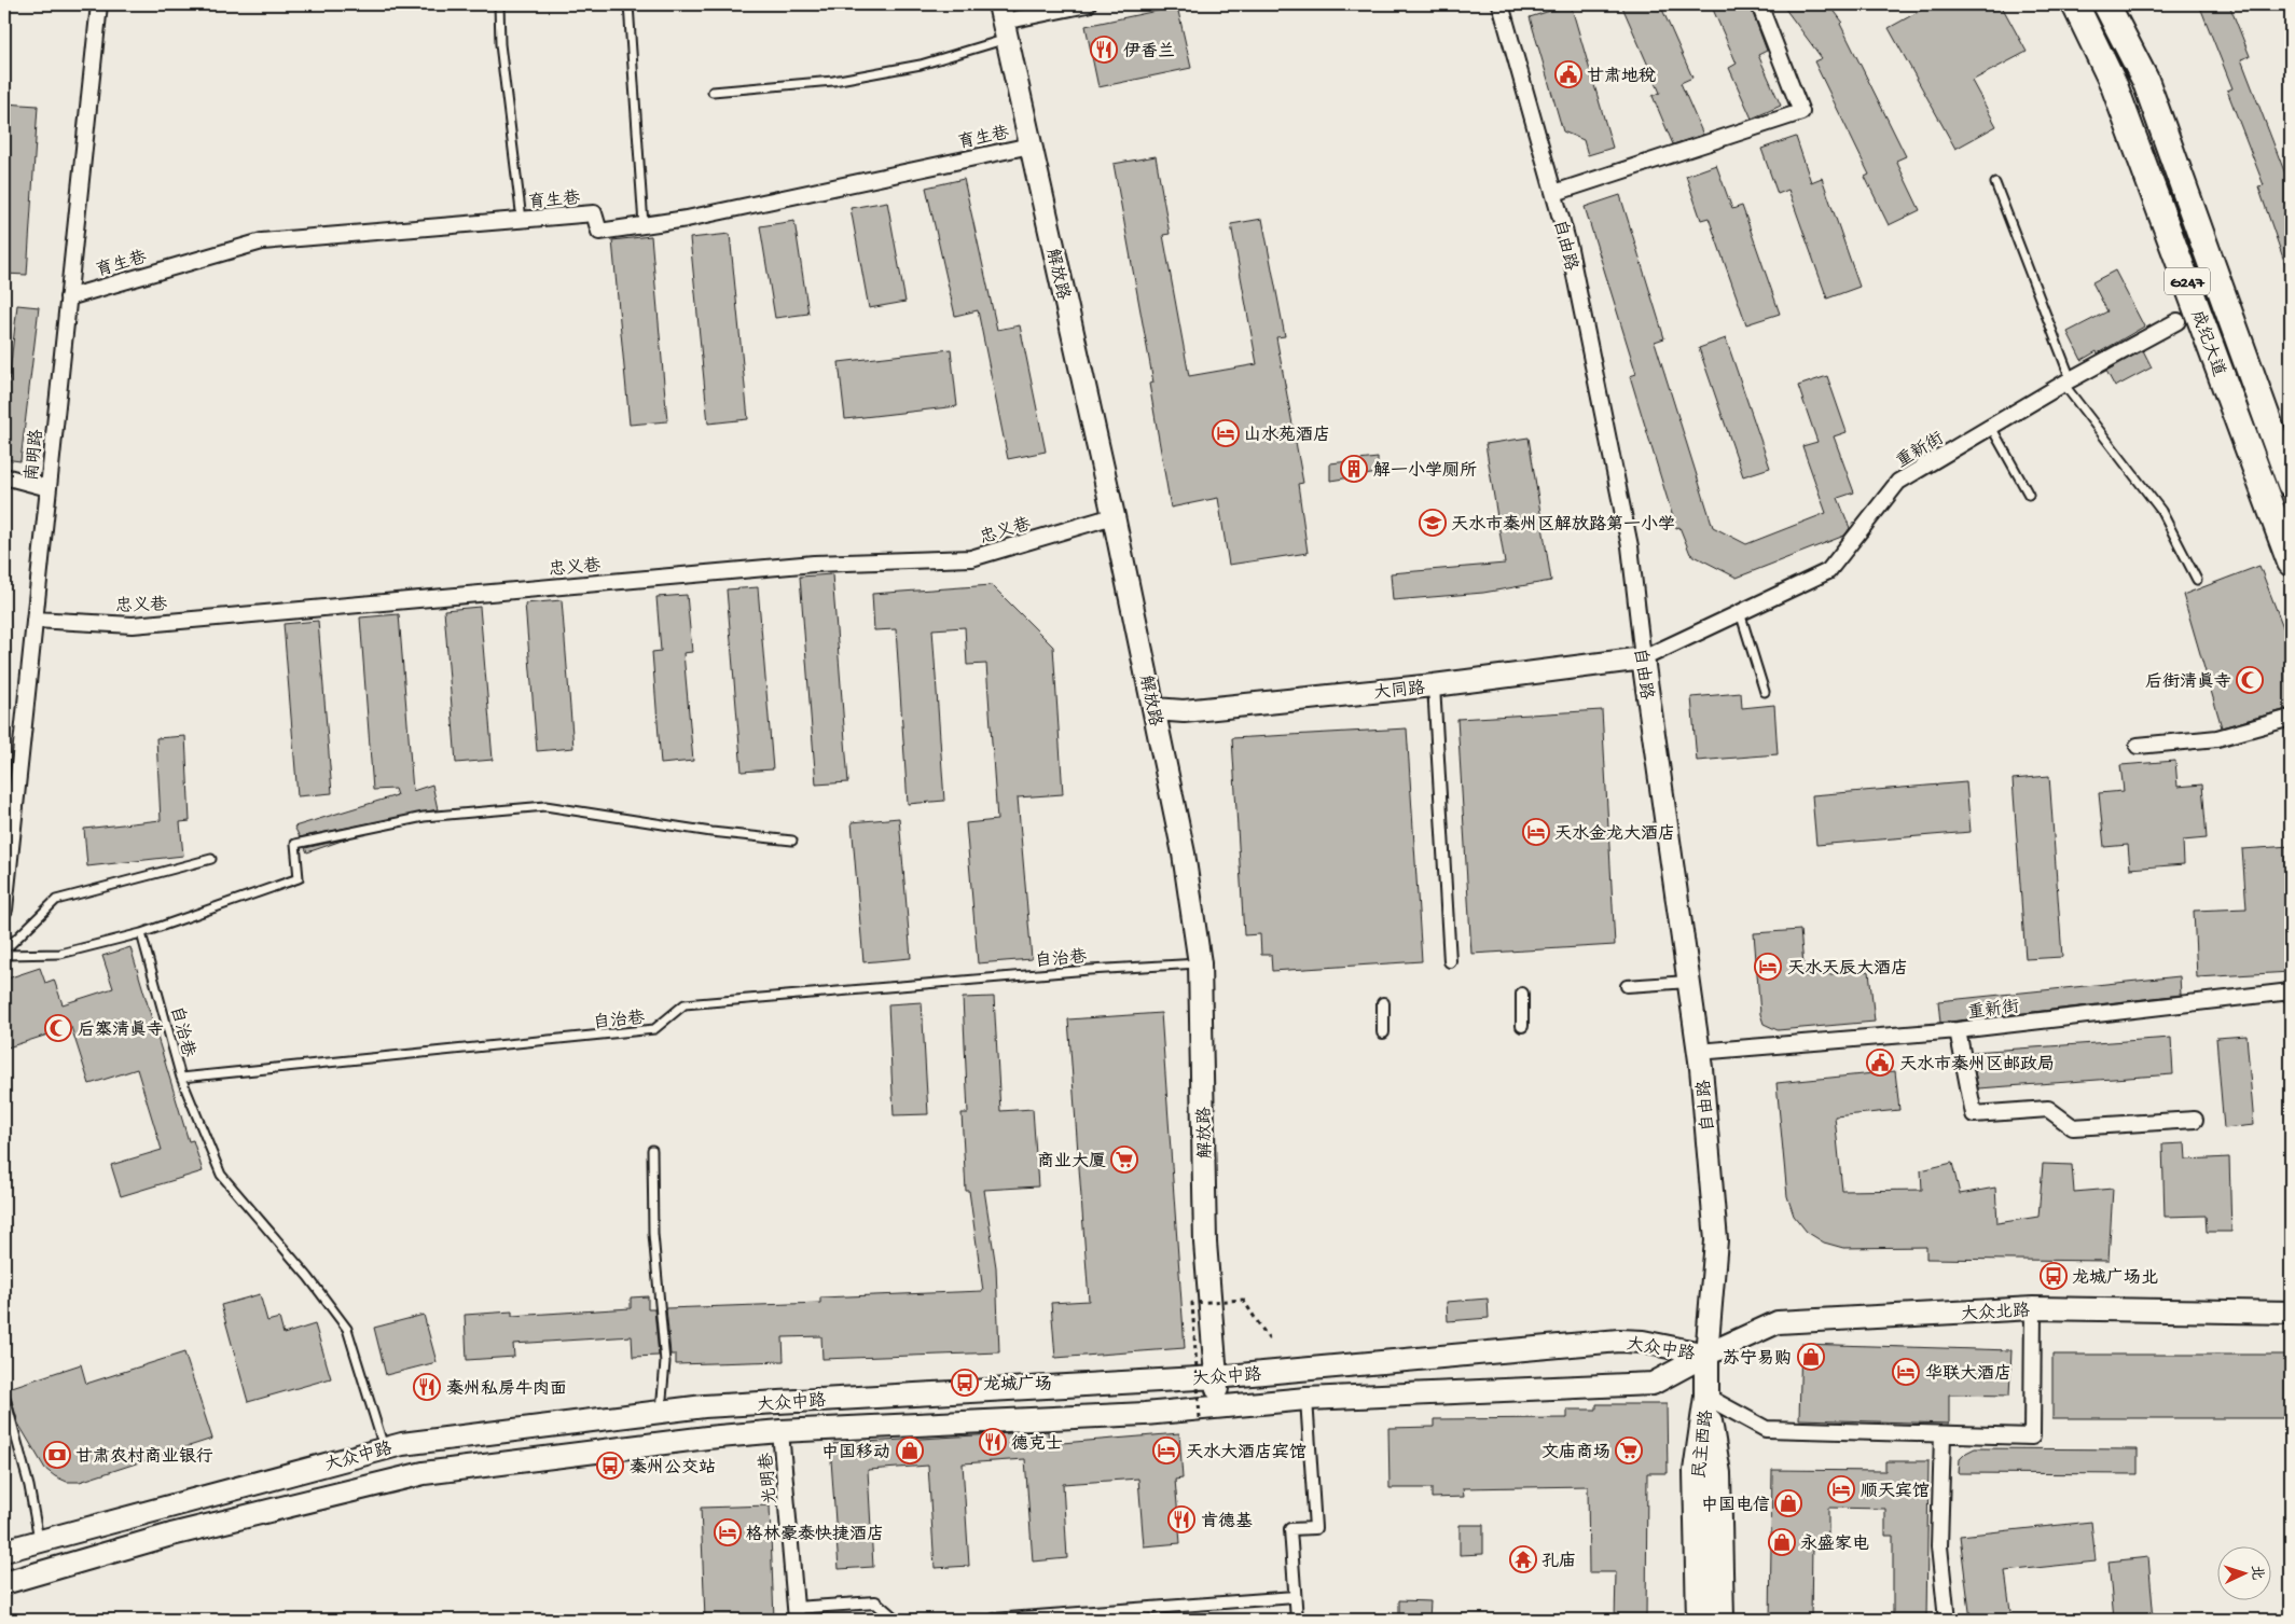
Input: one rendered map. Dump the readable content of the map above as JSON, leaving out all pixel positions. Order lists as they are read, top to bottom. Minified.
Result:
{"streets":{"highway":["G247","成纪大道"],"main road":["自由路","解放路","大同路","大众北路","大众中路","民主西路"],"street":["育生巷","重新街","南明路","忠义巷","光明巷"],"lane":["自治巷"]},"crossings":[["育生巷","解放路"],["育生巷","南明路"],["自由路","重新街"],["自由路","大同路"],["自由路","大众北路"],["自由路","大众中路"],["解放路","忠义巷"],["解放路","大同路"],["解放路","自治巷"],["解放路","大众中路"],["重新街","大同路"],["南明路","忠义巷"],["大众北路","大众中路"],["大众中路","光明巷"]],"places":{"restaurant":["伊香兰","秦州私房牛肉面","德克士","肯德基"],"public building":["甘肃地税","天水市秦州区邮政局"],"hotel":["山水苑酒店","天水金龙大酒店","天水天辰大酒店","华联大酒店","天水大酒店宾馆","顺天宾馆","格林豪泰快捷酒店"],"building":["解一小学厕所"],"school or university":["天水市秦州区解放路第一小学"],"mosque":["后街清真寺","后寨清真寺"],"supermarket":["商业大厦","文庙商场"],"bus stop":["龙城广场北","龙城广场","秦州公交站"],"shop":["苏宁易购","中国移动","中国电信","永盛家电"],"bank":["甘肃农村商业银行"],"temple":["孔庙"]},"north":"right"}
